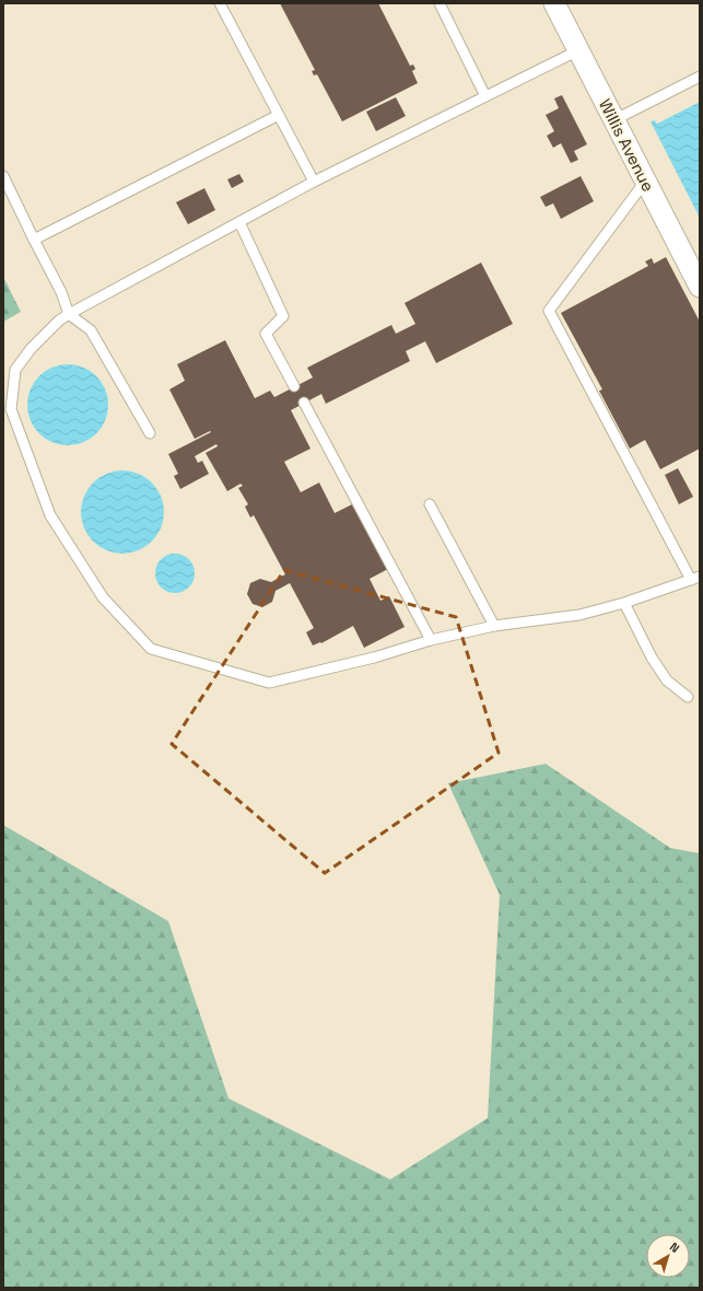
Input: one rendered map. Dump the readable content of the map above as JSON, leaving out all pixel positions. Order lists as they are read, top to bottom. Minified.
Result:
{"streets":{"street":["Willis Avenue"]},"north":"top right"}
